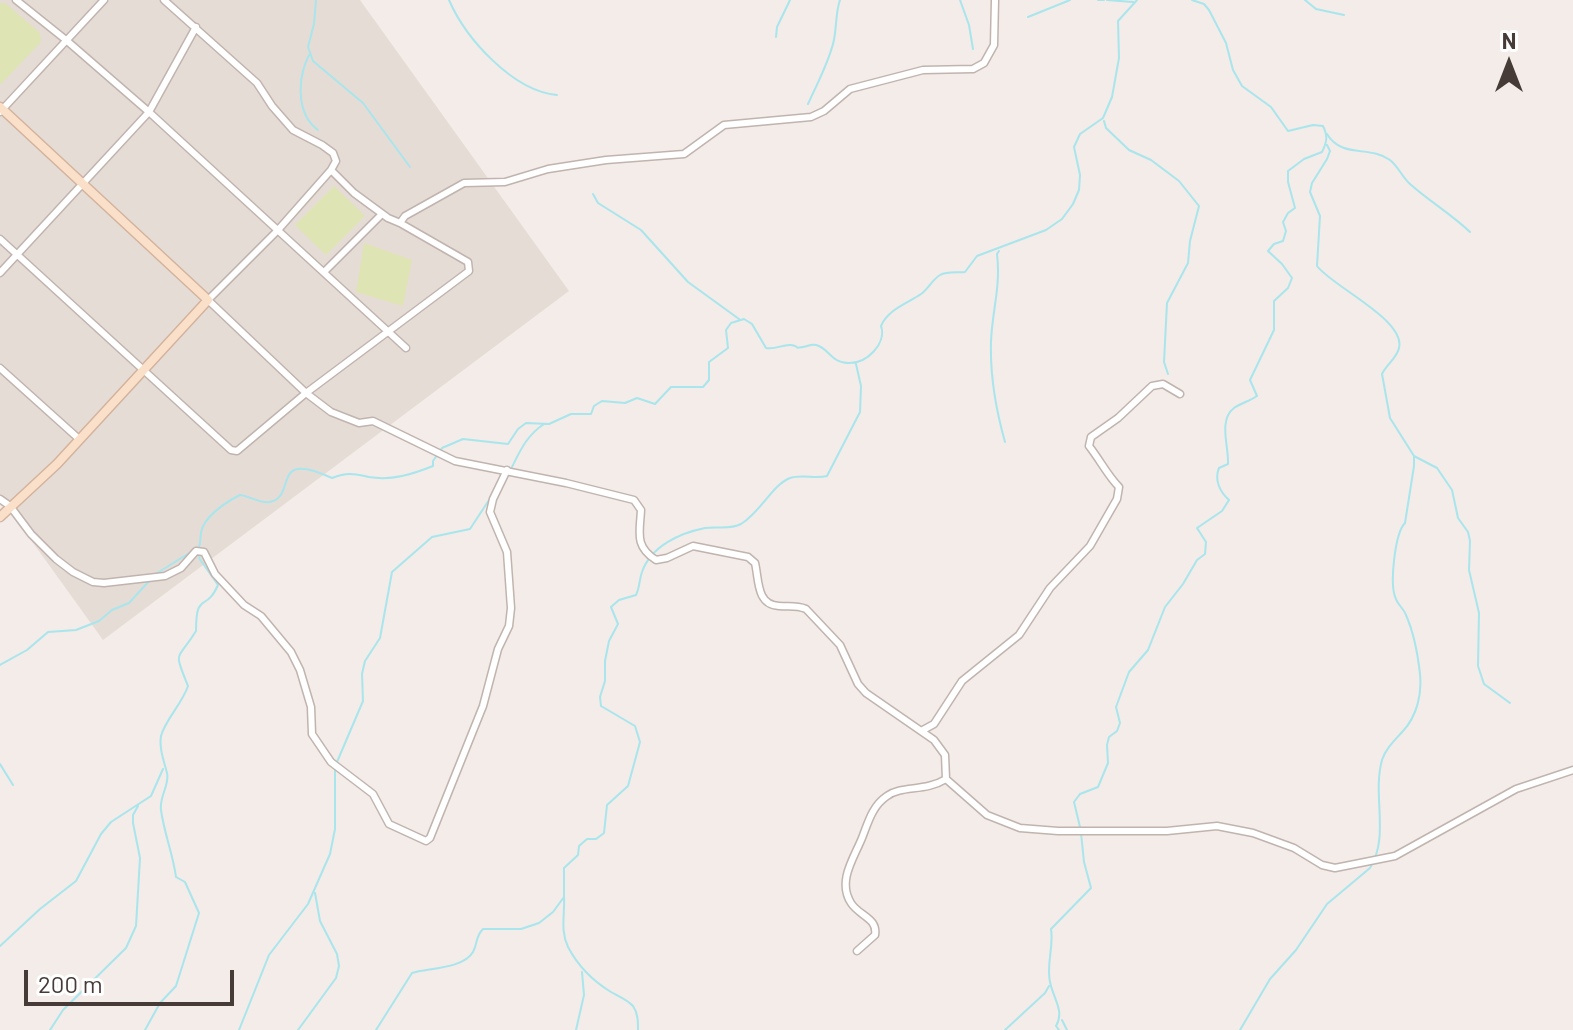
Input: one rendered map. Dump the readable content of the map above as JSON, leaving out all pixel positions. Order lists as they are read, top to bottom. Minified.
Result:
{"scale_bar":"200 m","north":"top"}
